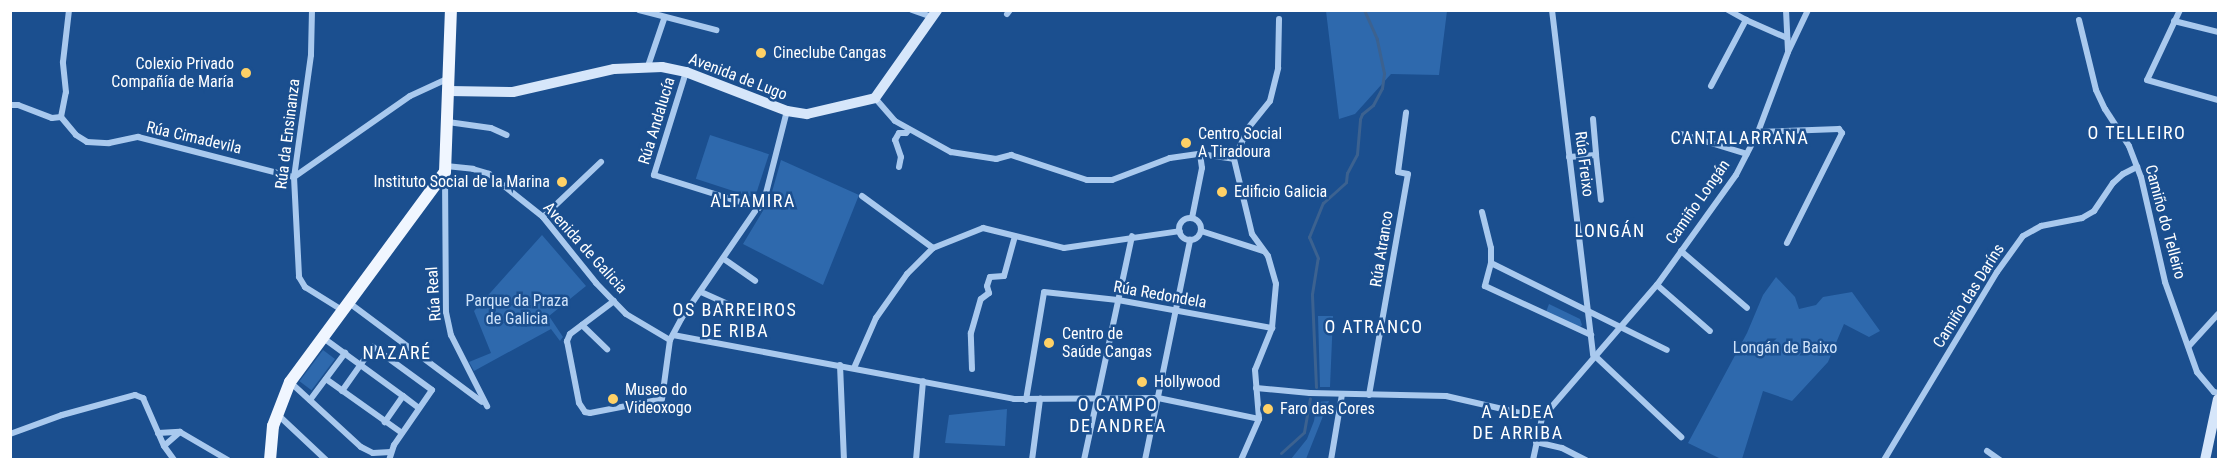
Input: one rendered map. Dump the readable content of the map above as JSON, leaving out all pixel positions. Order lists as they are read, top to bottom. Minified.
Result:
{"streets":{"street":["Avenida de Lugo","Rúa Andalucía","Rúa da Ensinanza","Rúa Cimadevila","Rúa Freixo","Camiño Longán","Camiño do Telleiro","Avenida de Galicia","Rúa Atranco","Rúa Real","Rúa Redondela","Camiño das Daríns"]},"crossings":[["Avenida de Lugo","Rúa Andalucía"],["Rúa da Ensinanza","Rúa Cimadevila"],["Rúa da Ensinanza","Rúa Real"],["Rúa Freixo","Camiño Longán"],["Camiño do Telleiro","Camiño das Daríns"],["Avenida de Galicia","Rúa Real"],["Avenida de Galicia","Rúa Redondela"]],"districts":["O TELLEIRO","CANTALARRANA","ALTAMIRA","LONGÁN","OS BARREIROS DE RIBA","O ATRANCO","NAZARÉ","O CAMPO DE ANDREA","A ALDEA DE ARRIBA"],"parks":["Parque da Praza de Galicia","Longán de Baixo"],"places":["Cineclube Cangas","Colexio Privado Compañía de María","Centro Social A Tiradoura","Instituto Social de la Marina","Edificio Galicia","Centro de Saúde Cangas","Hollywood","Museo do Videoxogo","Faro das Cores"]}
